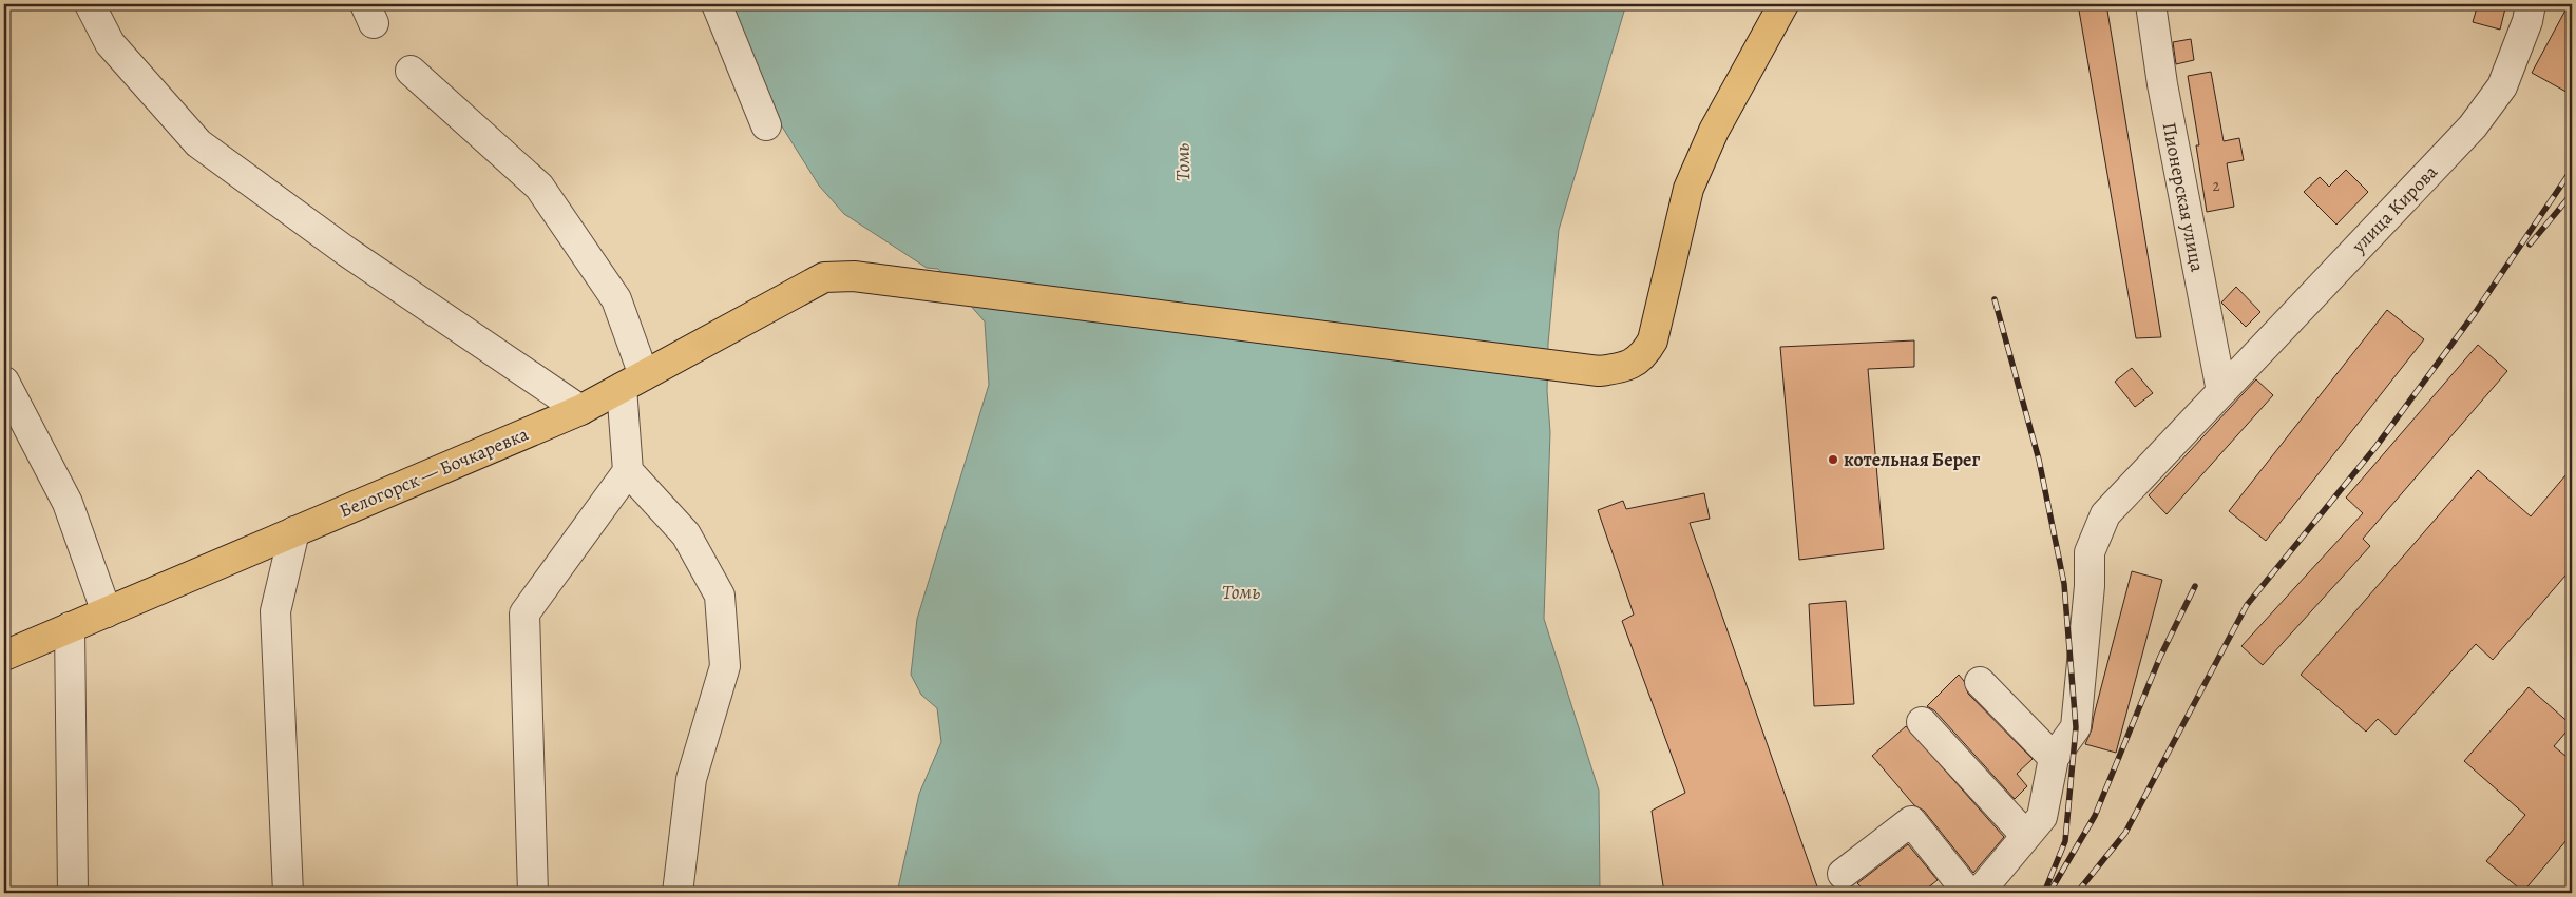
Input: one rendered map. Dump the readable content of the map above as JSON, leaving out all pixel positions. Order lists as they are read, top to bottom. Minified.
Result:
{"streets":{"main road":["Белогорск — Бочкаревка"],"street":["Пионерская улица","улица Кирова"]},"crossings":[["Пионерская улица","улица Кирова"]],"water":["Томь"],"places":["котельная Берег"],"house_numbers":["2"]}
